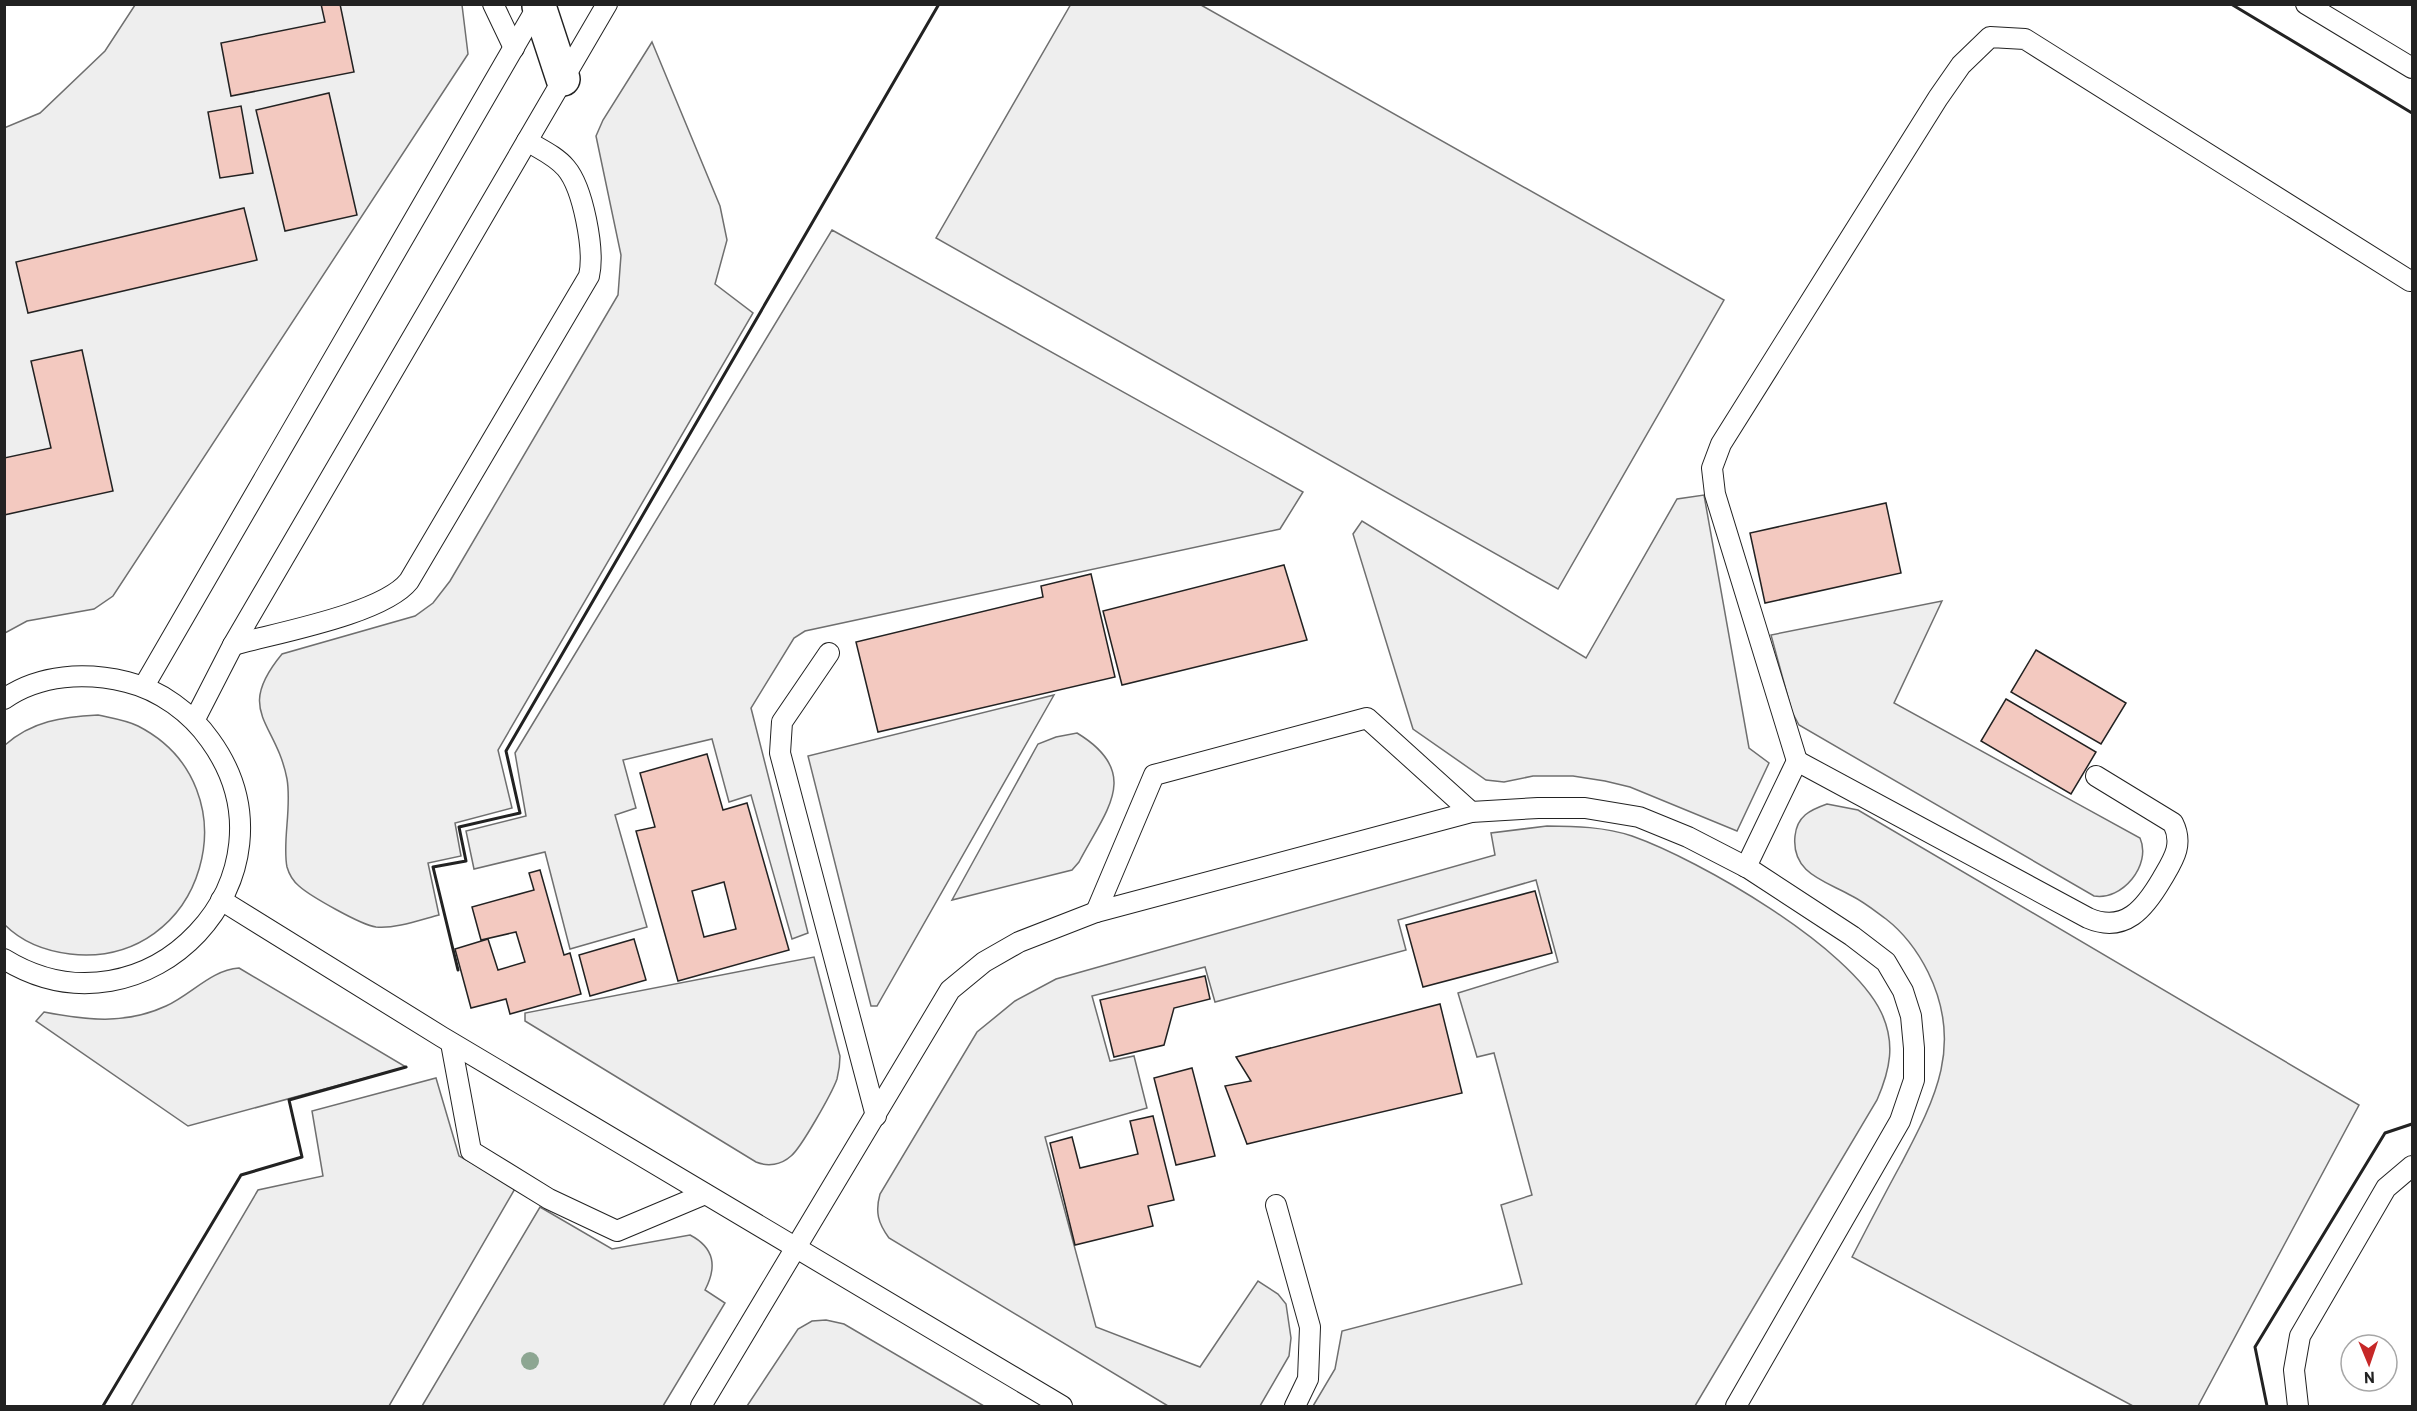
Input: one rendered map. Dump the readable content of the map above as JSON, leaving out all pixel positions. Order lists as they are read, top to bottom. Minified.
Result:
{"north":"bottom"}
